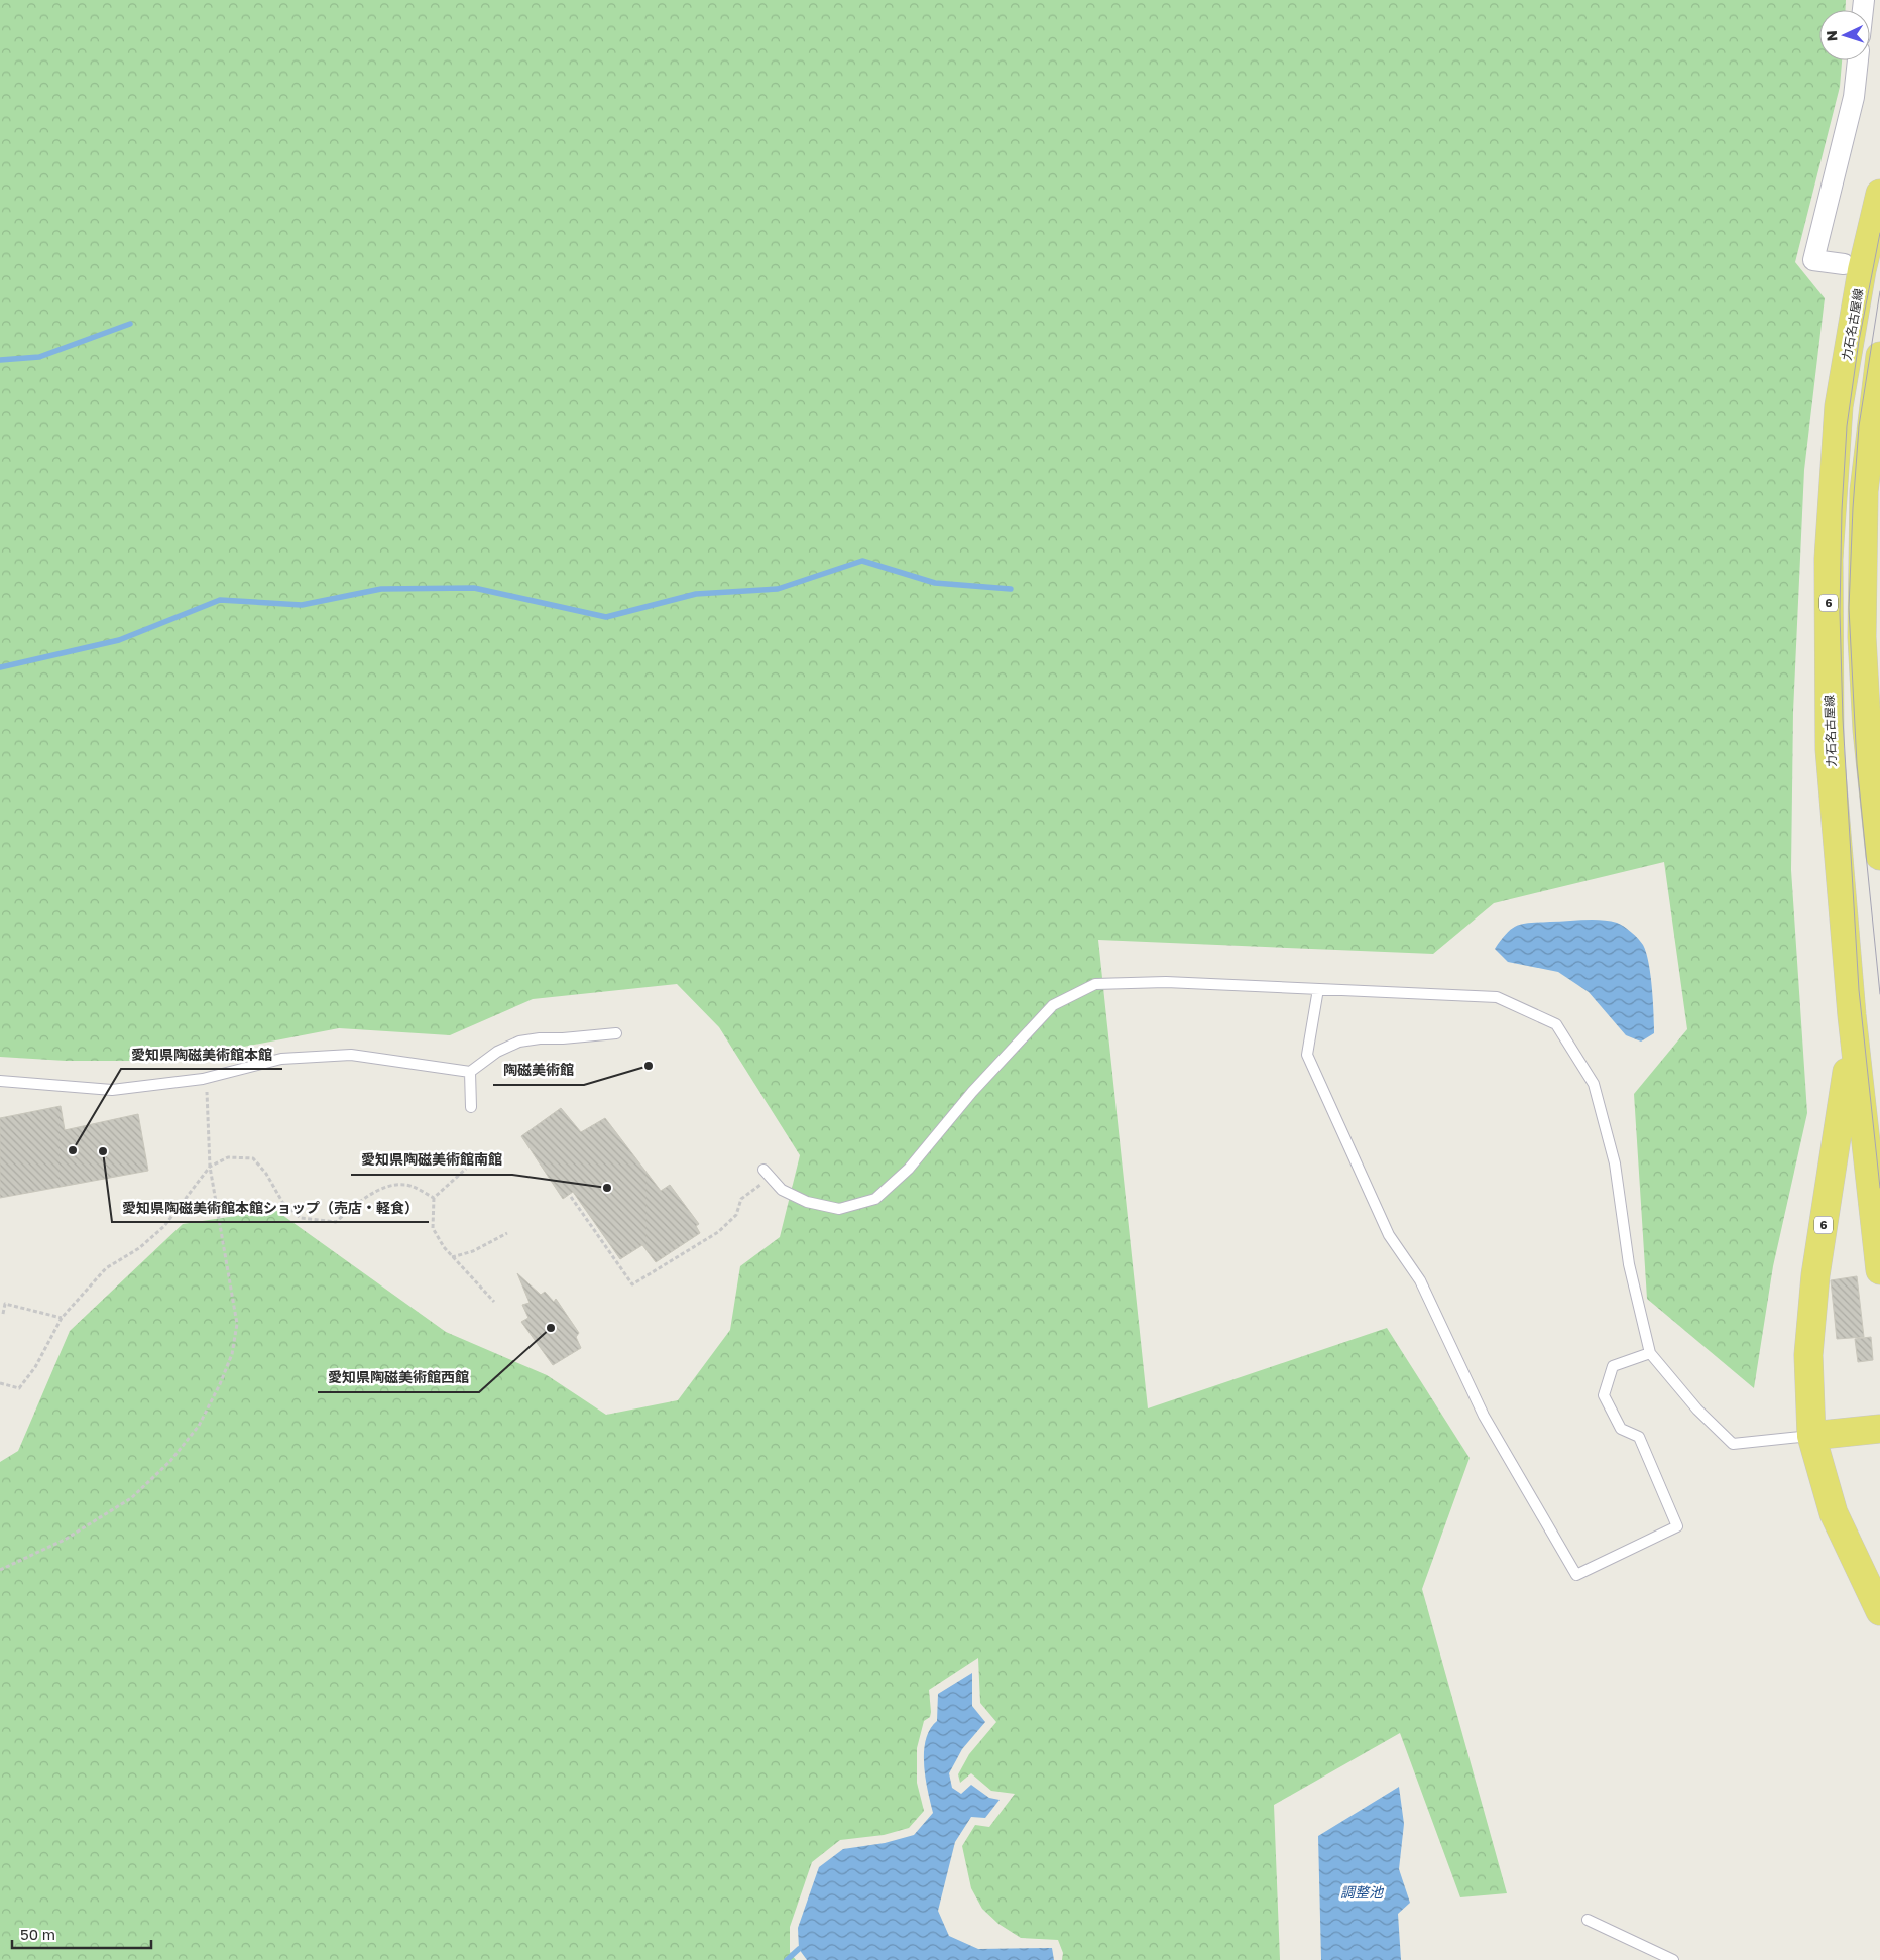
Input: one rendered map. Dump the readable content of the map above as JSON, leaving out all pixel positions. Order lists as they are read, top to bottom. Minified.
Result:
{"streets":{"main road":["力石名古屋線","6"]},"crossings":[["力石名古屋線","6"]],"water":["調整池"],"places":["陶磁美術館","愛知県陶磁美術館本館","愛知県陶磁美術館本館ショップ（売店・軽食）","愛知県陶磁美術館南館","愛知県陶磁美術館西館"],"scale_bar":"50 m","north":"left"}
